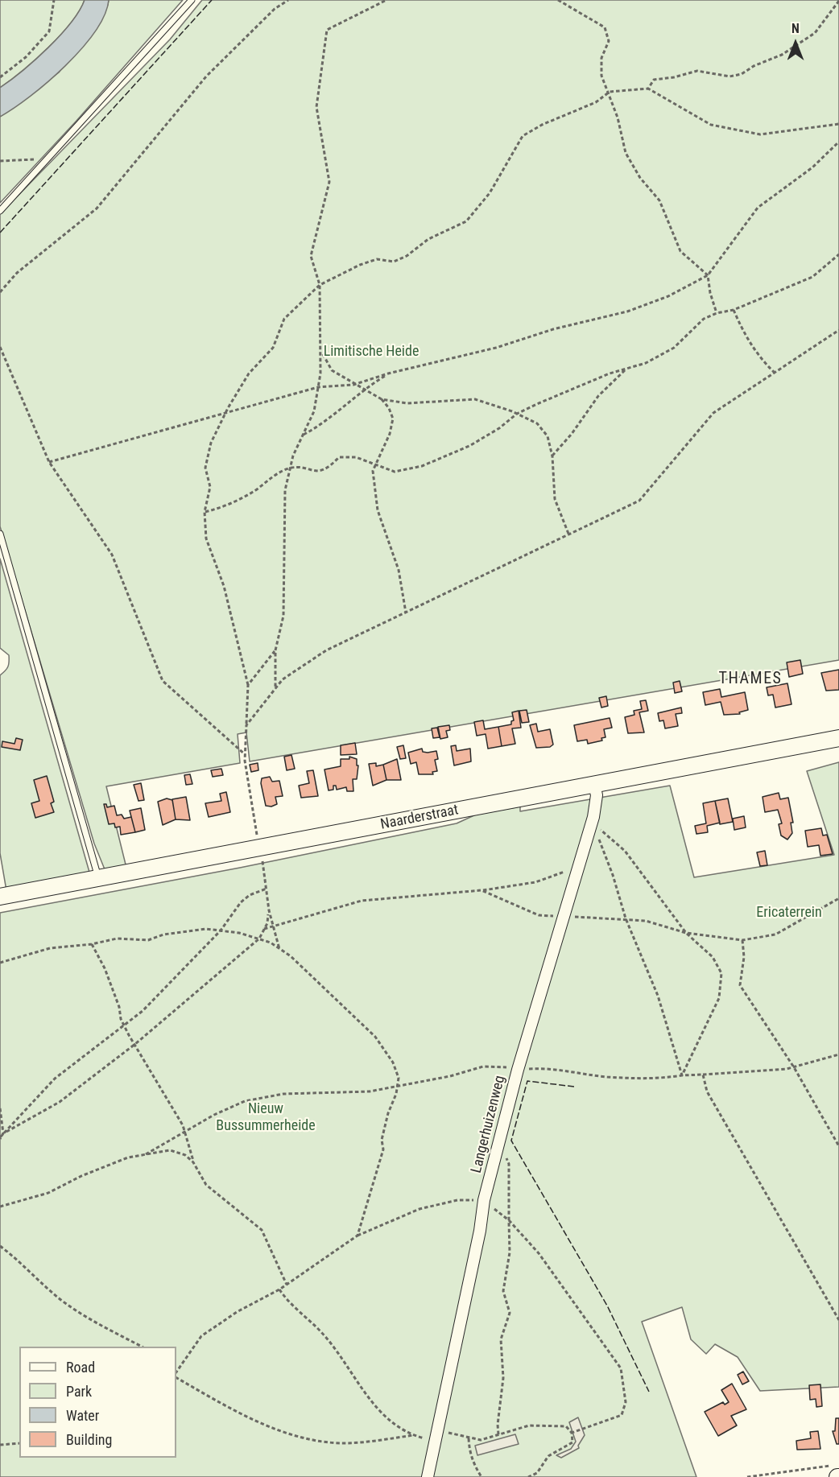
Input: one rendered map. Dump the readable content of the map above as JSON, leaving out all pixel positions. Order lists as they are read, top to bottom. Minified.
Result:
{"streets":{"street":["Naarderstraat","Langerhuizenweg"]},"crossings":[["Naarderstraat","Langerhuizenweg"]],"districts":["THAMES"],"parks":["Limitische Heide","Ericaterrein","Nieuw Bussummerheide"],"legend":["Road","Park","Water","Building"],"north":"top"}
